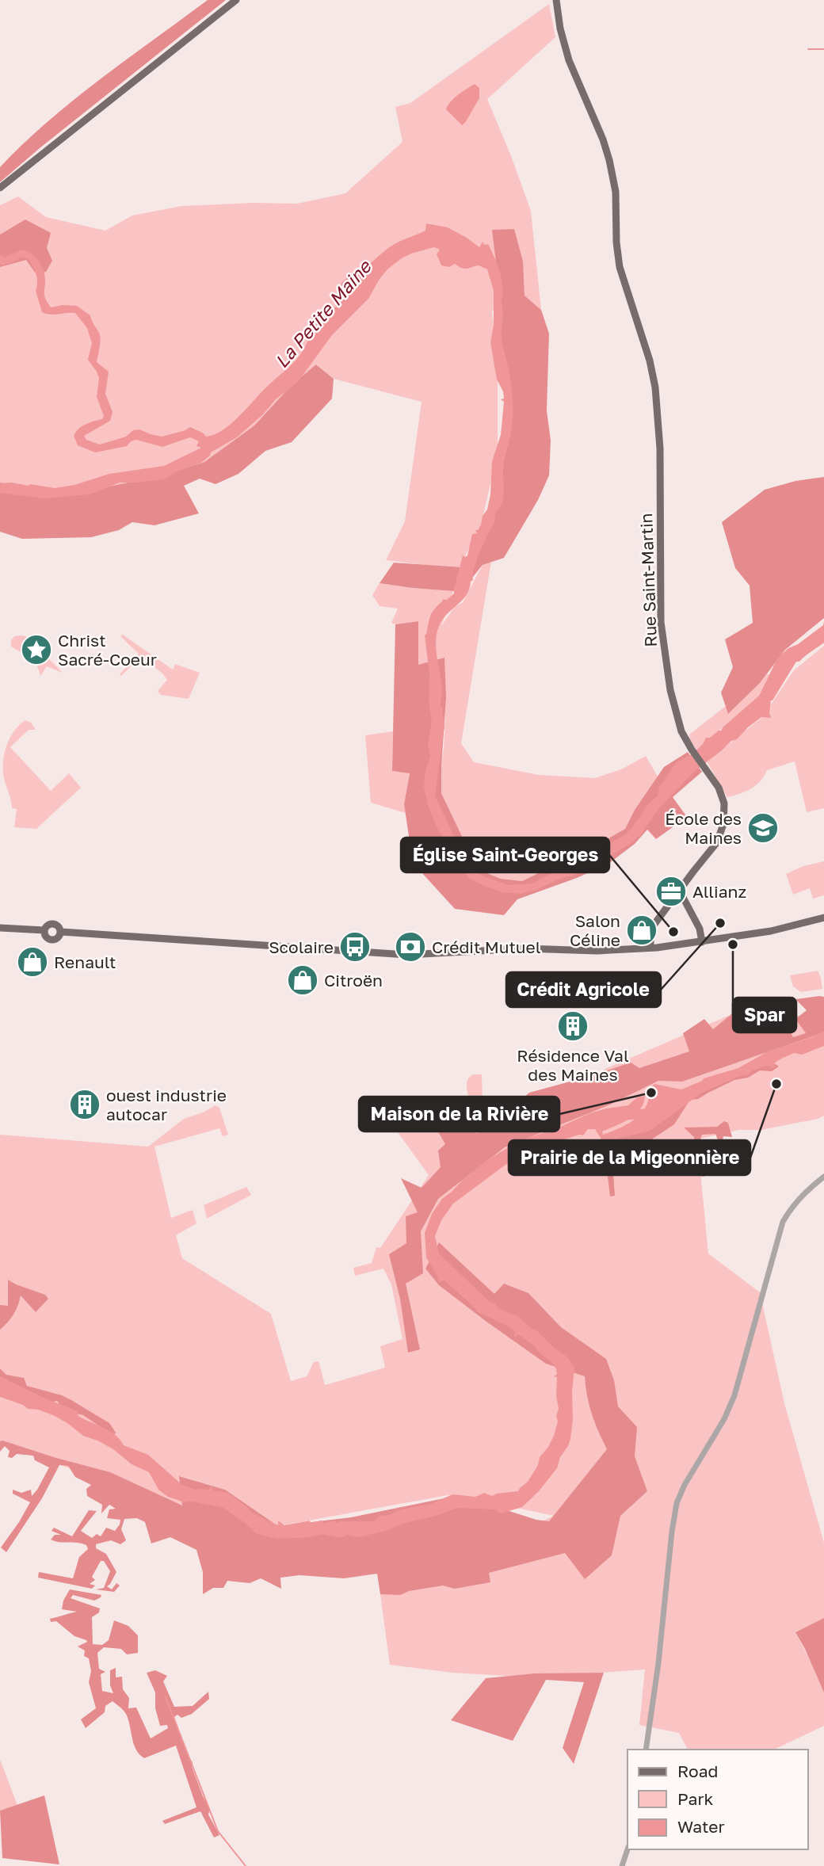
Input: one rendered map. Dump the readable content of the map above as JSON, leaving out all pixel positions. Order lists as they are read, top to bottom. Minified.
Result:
{"streets":{"main road":["Rue Saint-Martin"]},"water":["La Petite Maine"],"places":{"place":["Christ Sacré-Coeur"],"school or university":["École des Maines"],"office":["Allianz"],"other":["Crédit Agricole","Église Saint-Georges","Spar","Prairie de la Migeonnière","Maison de la Rivière"],"shop":["Salon Céline","Renault","Citroën"],"bus stop":["Scolaire"],"bank":["Crédit Mutuel"],"building":["Résidence Val des Maines","ouest industrie autocar"]},"legend":["Road","Park","Water"]}
